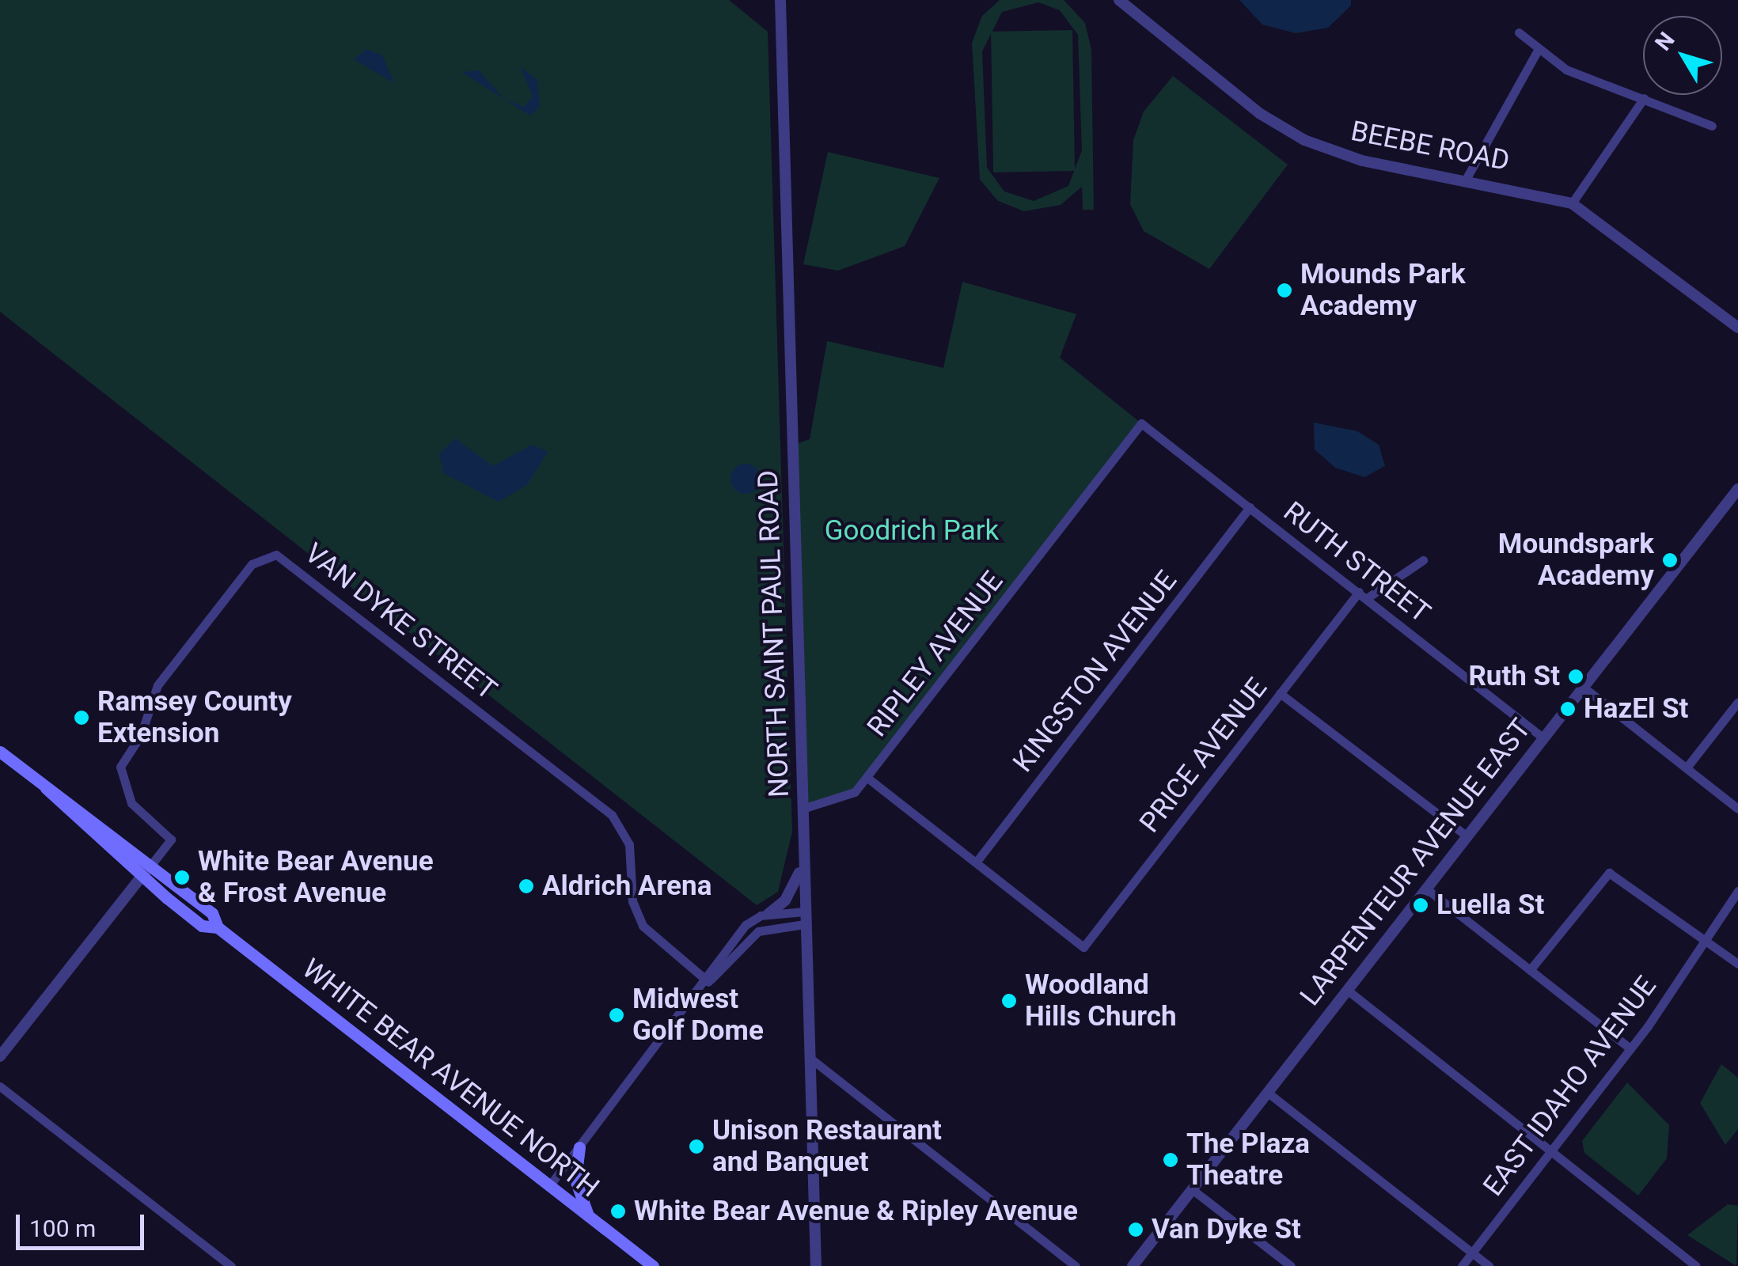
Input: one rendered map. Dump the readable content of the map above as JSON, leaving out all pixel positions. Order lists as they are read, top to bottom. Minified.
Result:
{"streets":{"main road":["WHITE BEAR AVENUE NORTH"],"street":["BEEBE ROAD","RUTH STREET","VAN DYKE STREET","NORTH SAINT PAUL ROAD","RIPLEY AVENUE","KINGSTON AVENUE","PRICE AVENUE","LARPENTEUR AVENUE EAST","EAST IDAHO AVENUE"]},"crossings":[["RUTH STREET","RIPLEY AVENUE"],["RUTH STREET","KINGSTON AVENUE"],["RUTH STREET","PRICE AVENUE"],["RUTH STREET","LARPENTEUR AVENUE EAST"],["VAN DYKE STREET","WHITE BEAR AVENUE NORTH"],["NORTH SAINT PAUL ROAD","RIPLEY AVENUE"],["KINGSTON AVENUE","PRICE AVENUE"]],"parks":["Goodrich Park"],"places":["Mounds Park Academy","Moundspark Academy","Ruth St","HazEl St","Ramsey County Extension","White Bear Avenue & Frost Avenue","Aldrich Arena","Luella St","Woodland Hills Church","Midwest Golf Dome","Unison Restaurant and Banquet","The Plaza Theatre","White Bear Avenue & Ripley Avenue","Van Dyke St"],"scale_bar":"100 m","north":"top left"}
